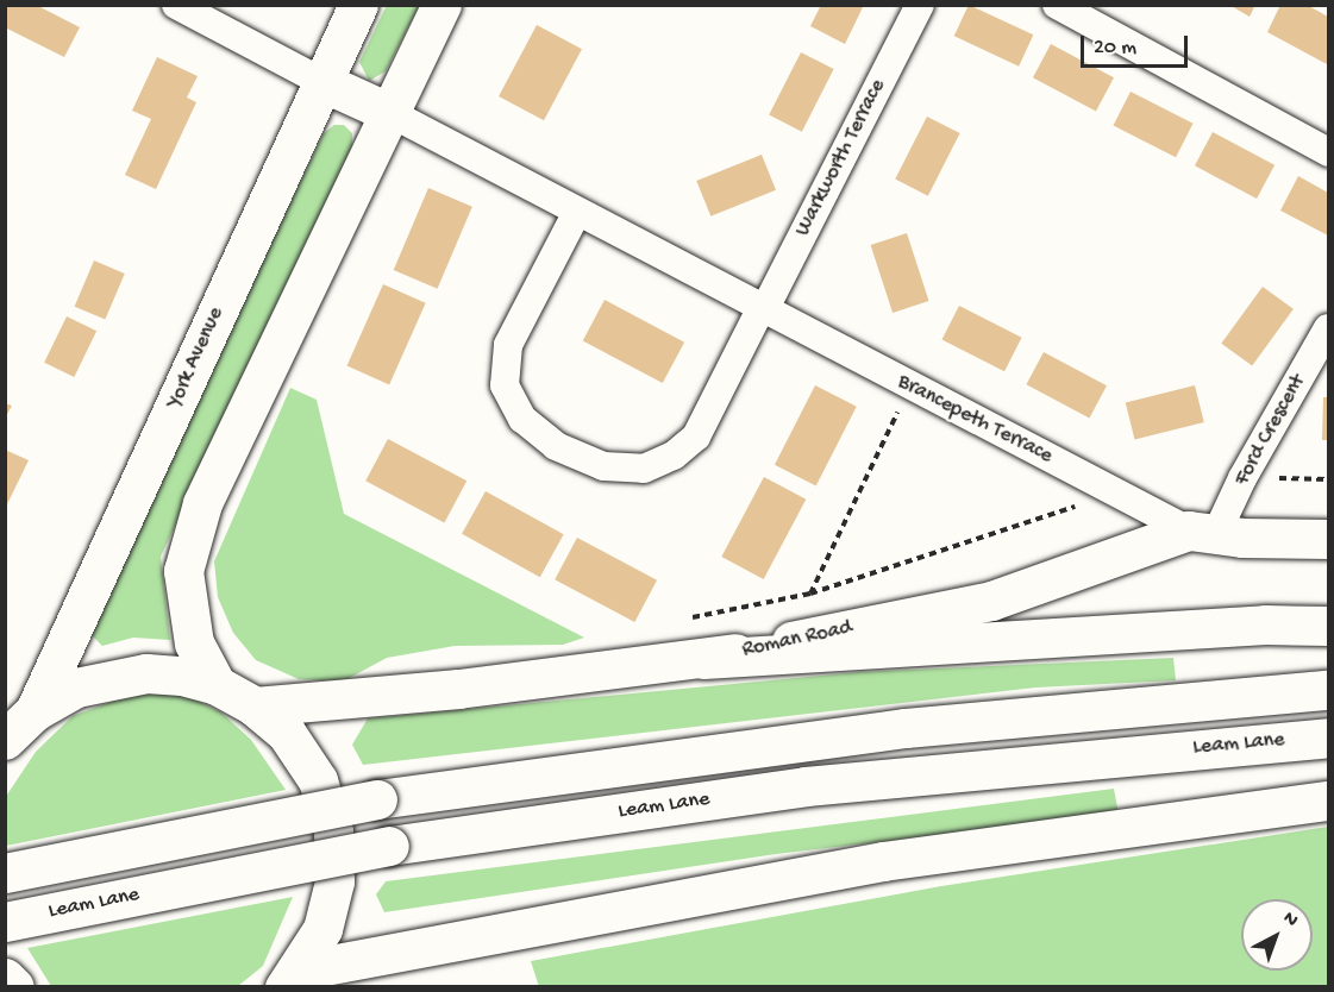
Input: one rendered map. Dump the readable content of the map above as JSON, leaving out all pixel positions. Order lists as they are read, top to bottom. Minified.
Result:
{"streets":{"main road":["York Avenue","Roman Road","Leam Lane"],"street":["Warkworth Terrace","Brancepeth Terrace","Ford Crescent"]},"crossings":[["Warkworth Terrace","Brancepeth Terrace"],["Brancepeth Terrace","Ford Crescent"],["Brancepeth Terrace","Roman Road"],["Ford Crescent","Roman Road"]],"scale_bar":"20 m","north":"top right"}
